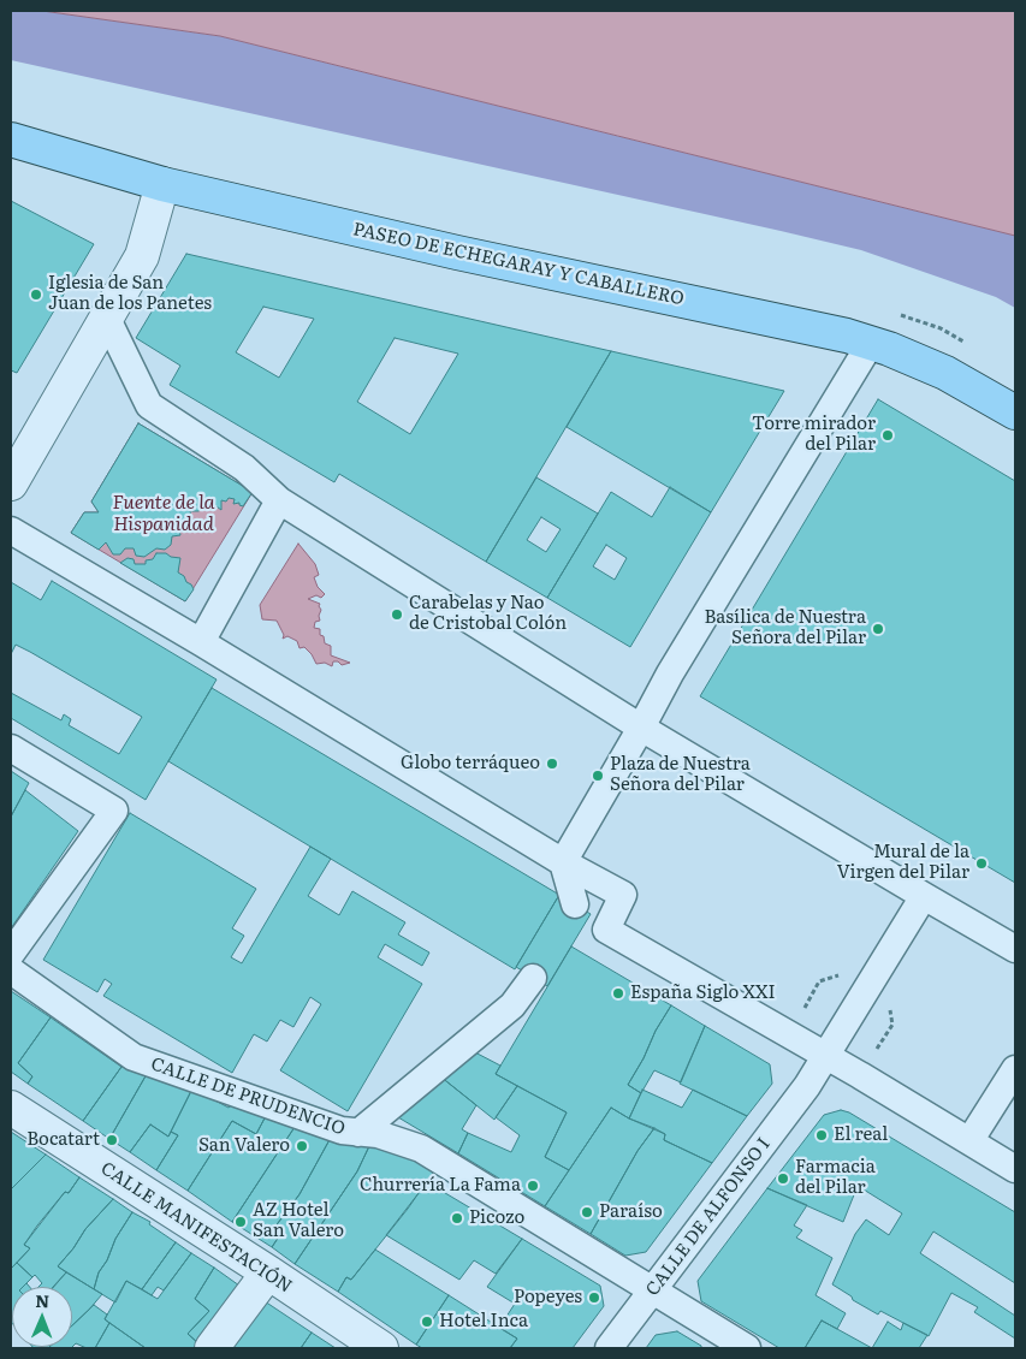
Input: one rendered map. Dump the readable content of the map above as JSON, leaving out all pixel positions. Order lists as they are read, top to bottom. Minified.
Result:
{"streets":{"main road":["PASEO DE ECHEGARAY Y CABALLERO"],"street":["CALLE DE PRUDENCIO","CALLE DE ALFONSO I","CALLE MANIFESTACIÓN"]},"crossings":[["CALLE DE PRUDENCIO","CALLE DE ALFONSO I"]],"water":["Fuente de la Hispanidad"],"places":["Iglesia de San Juan de los Panetes","Torre mirador del Pilar","Carabelas y Nao de Cristobal Colón","Basílica de Nuestra Señora del Pilar","Globo terráqueo","Plaza de Nuestra Señora del Pilar","Mural de la Virgen del Pilar","España Siglo XXI","El real","Bocatart","San Valero","Farmacia del Pilar","Churrería La Fama","Paraíso","Picozo","AZ Hotel San Valero","Popeyes","Hotel Inca"],"north":"top"}
